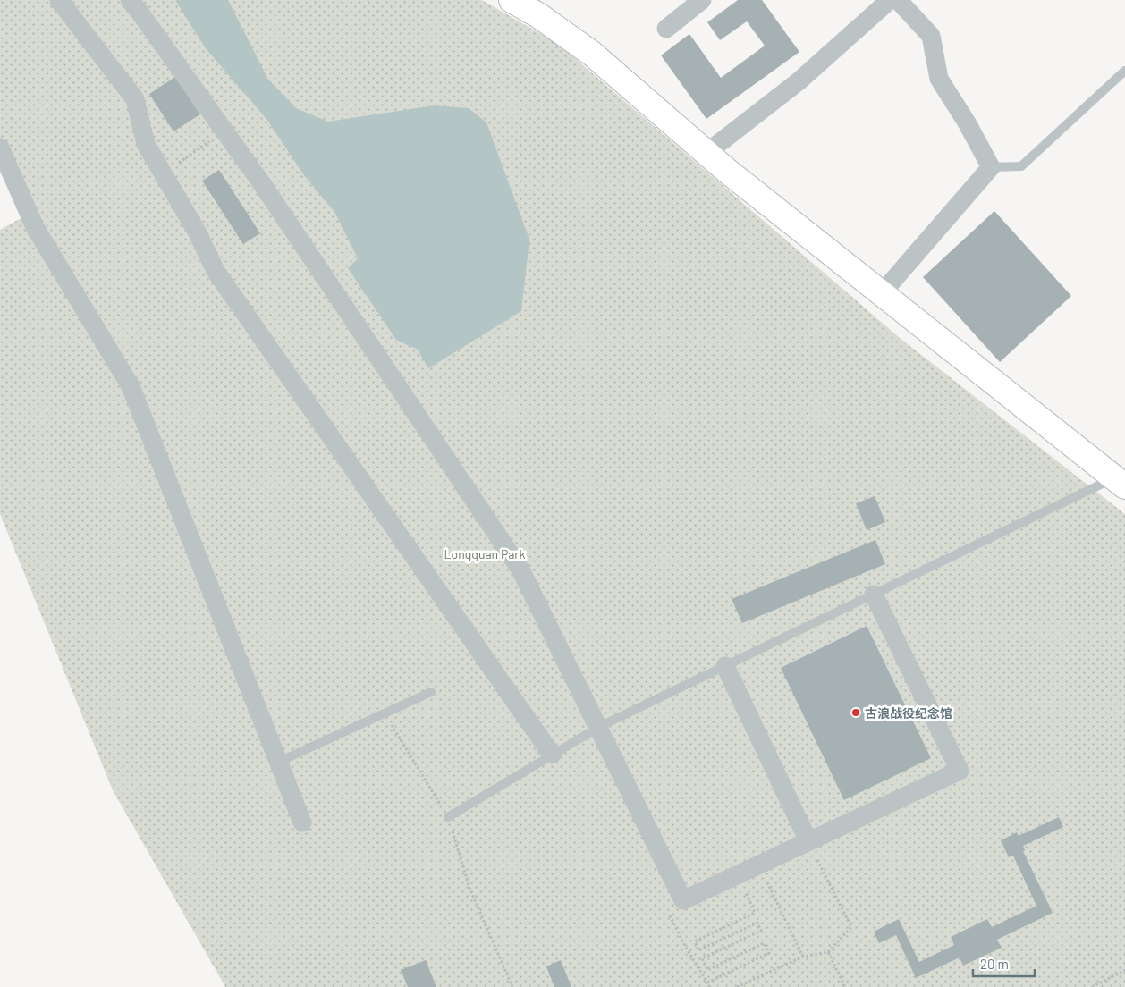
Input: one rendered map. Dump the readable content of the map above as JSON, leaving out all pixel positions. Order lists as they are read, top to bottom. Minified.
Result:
{"parks":["Longquan Park"],"places":["古浪战役纪念馆"],"scale_bar":"20 m"}
